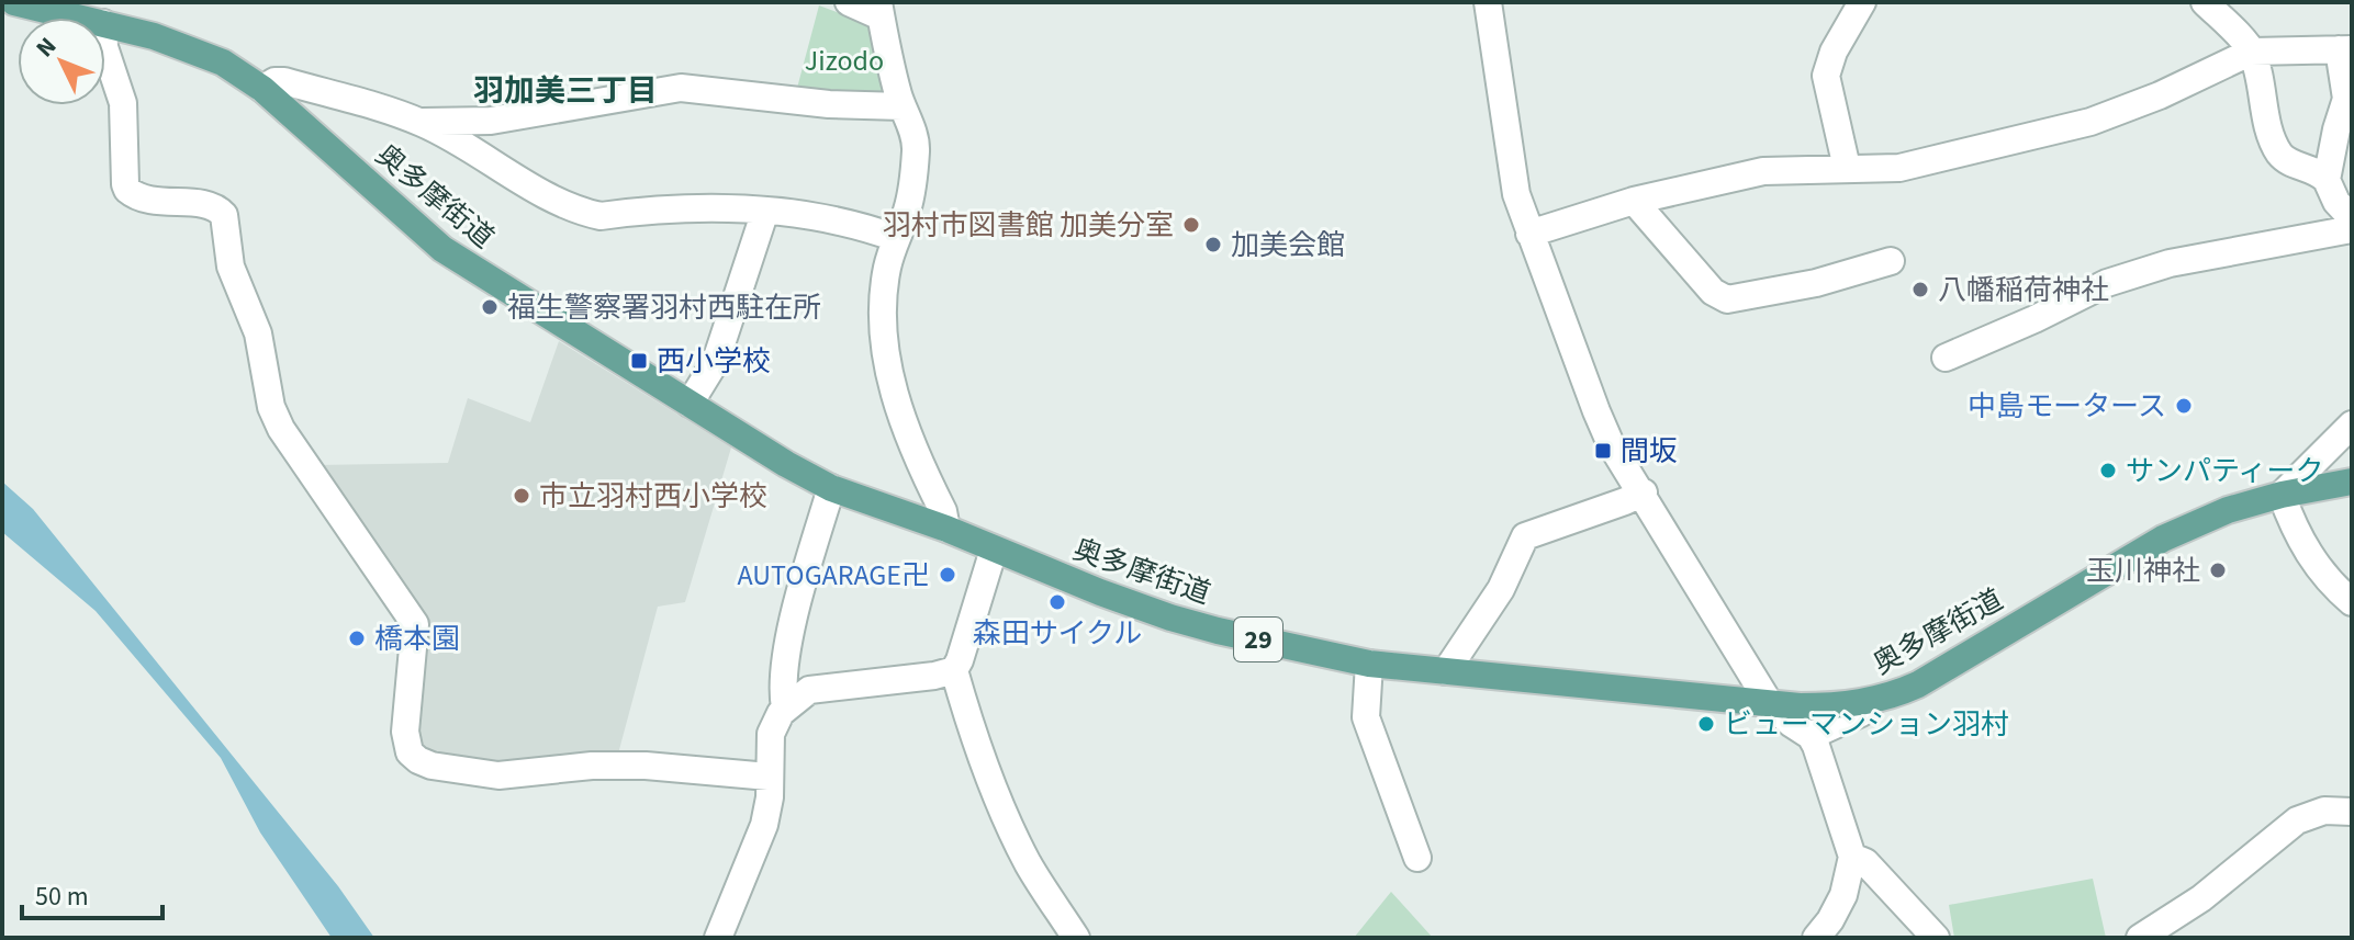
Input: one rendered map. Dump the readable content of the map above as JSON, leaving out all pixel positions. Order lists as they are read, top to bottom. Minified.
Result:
{"streets":{"main road":["奥多摩街道","29"]},"districts":["羽加美三丁目"],"parks":["Jizodo"],"places":{"other":["羽村市図書館 加美分室","加美会館","八幡稲荷神社","福生警察署羽村西駐在所","中島モータース","サンパティーク","市立羽村西小学校","玉川神社","AUTOGARAGE卍","森田サイクル","橋本園","ビューマンション羽村"],"transit":["西小学校","間坂"]},"scale_bar":"50 m","north":"top left"}
